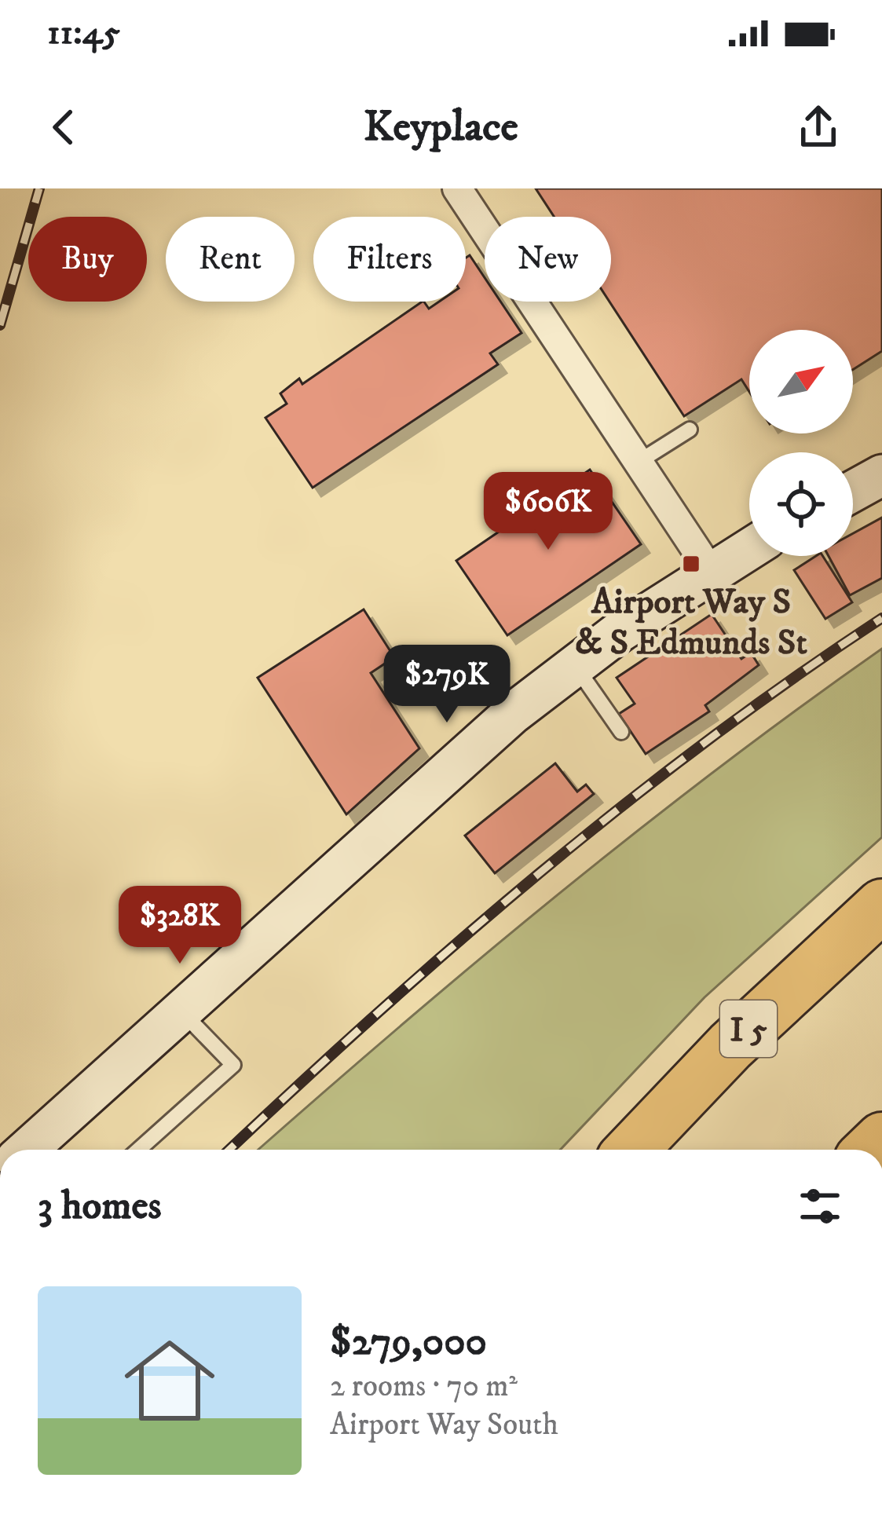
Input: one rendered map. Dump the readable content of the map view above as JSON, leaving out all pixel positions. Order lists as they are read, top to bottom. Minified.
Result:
{"streets":{"highway":["I 5"]},"places":{"transit":["Airport Way S & S Edmunds St"]},"north":"top right","page":{"status":"11:45","header":"Keyplace","chip":["Buy","Rent","Filters","New"],"price":["$606K","$279K","$328K"],"heading":"3 homes","list":[{"name":"$279,000","note":"2 rooms · 70 m² · Airport Way South"}]}}
